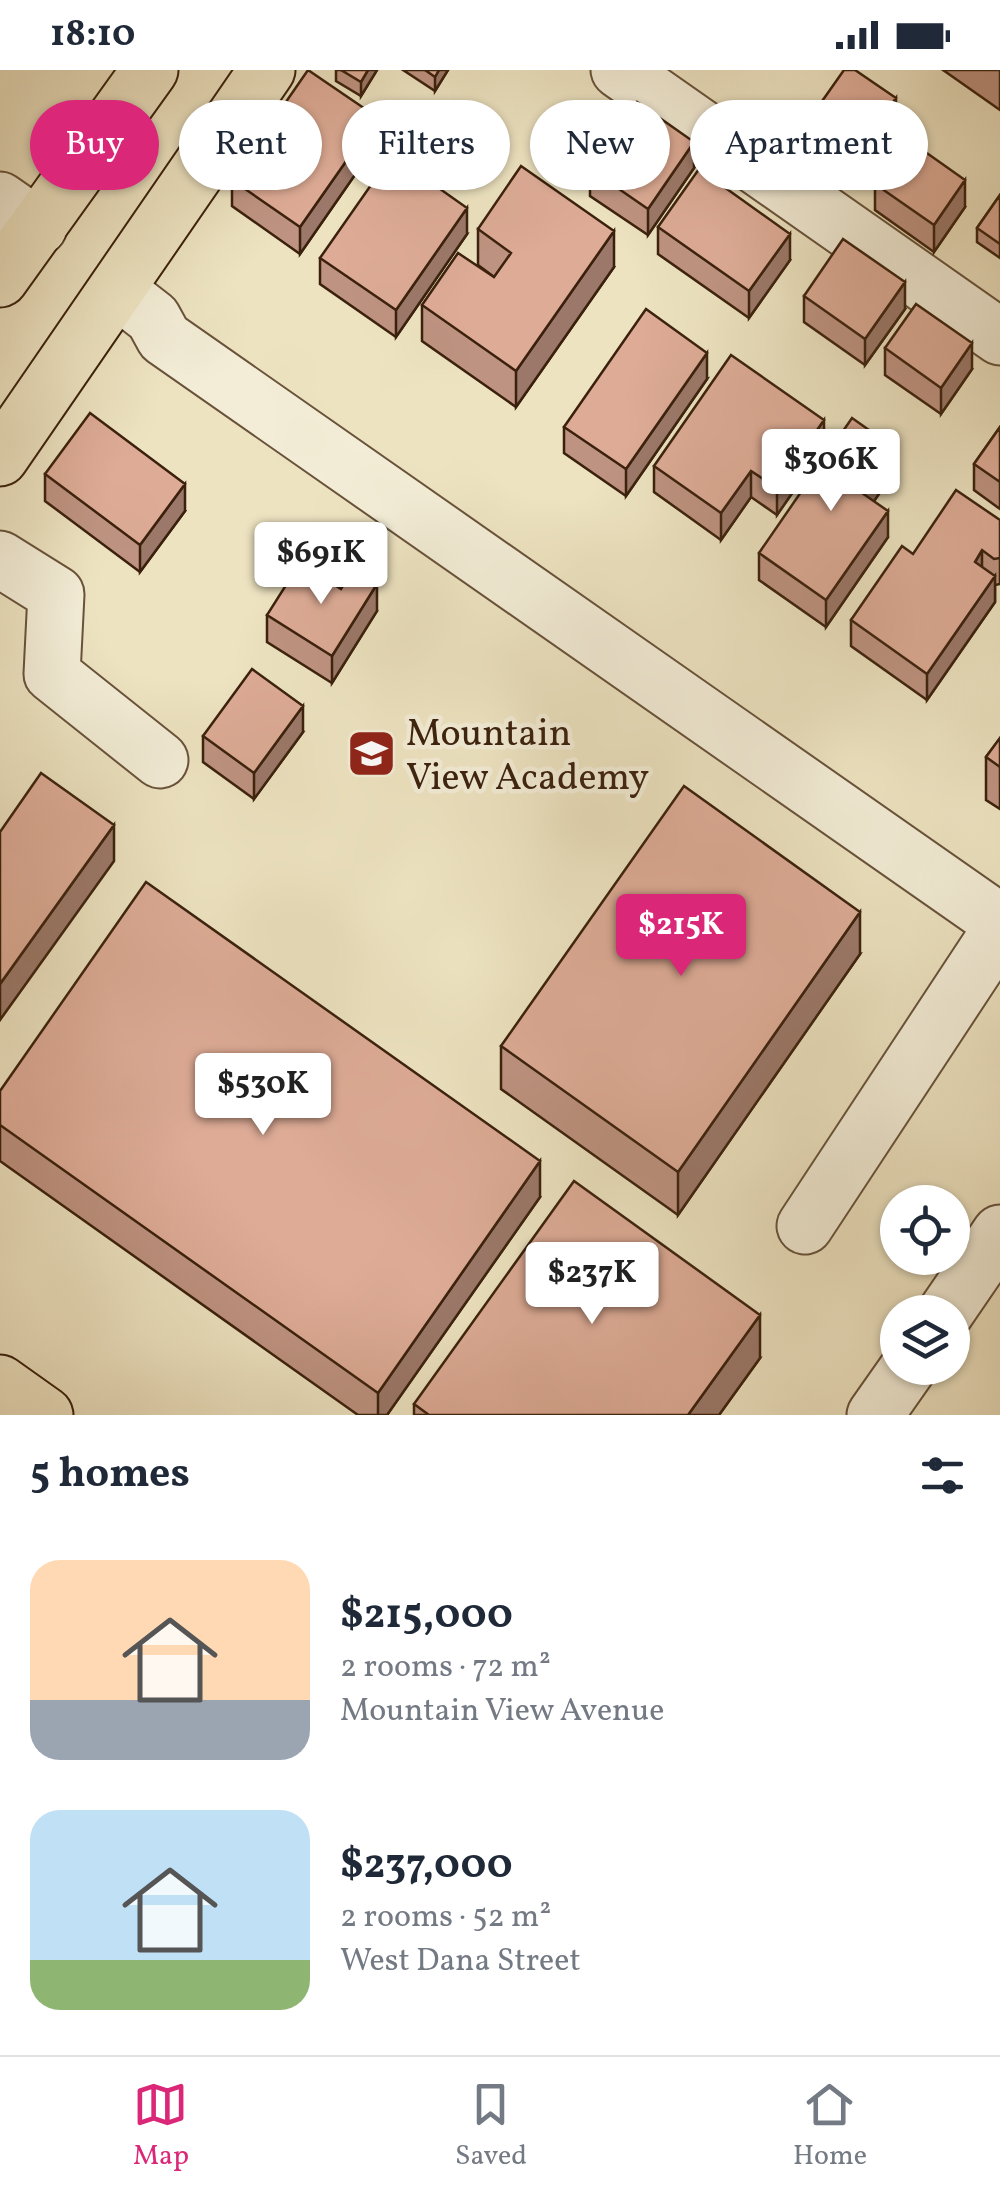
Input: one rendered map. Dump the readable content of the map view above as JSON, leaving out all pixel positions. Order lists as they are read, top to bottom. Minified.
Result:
{"places":{"school or university":["Mountain View Academy"]},"page":{"status":"18:10","chip":["Buy","Rent","Filters","New","Apartment"],"price":["$306K","$691K","$215K","$530K","$237K"],"heading":"5 homes","list":[{"name":"$215,000","note":"2 rooms · 72 m² · Mountain View Avenue"},{"name":"$237,000","note":"2 rooms · 52 m² · West Dana Street"}],"tabs":["Map","Saved","Home"]}}
